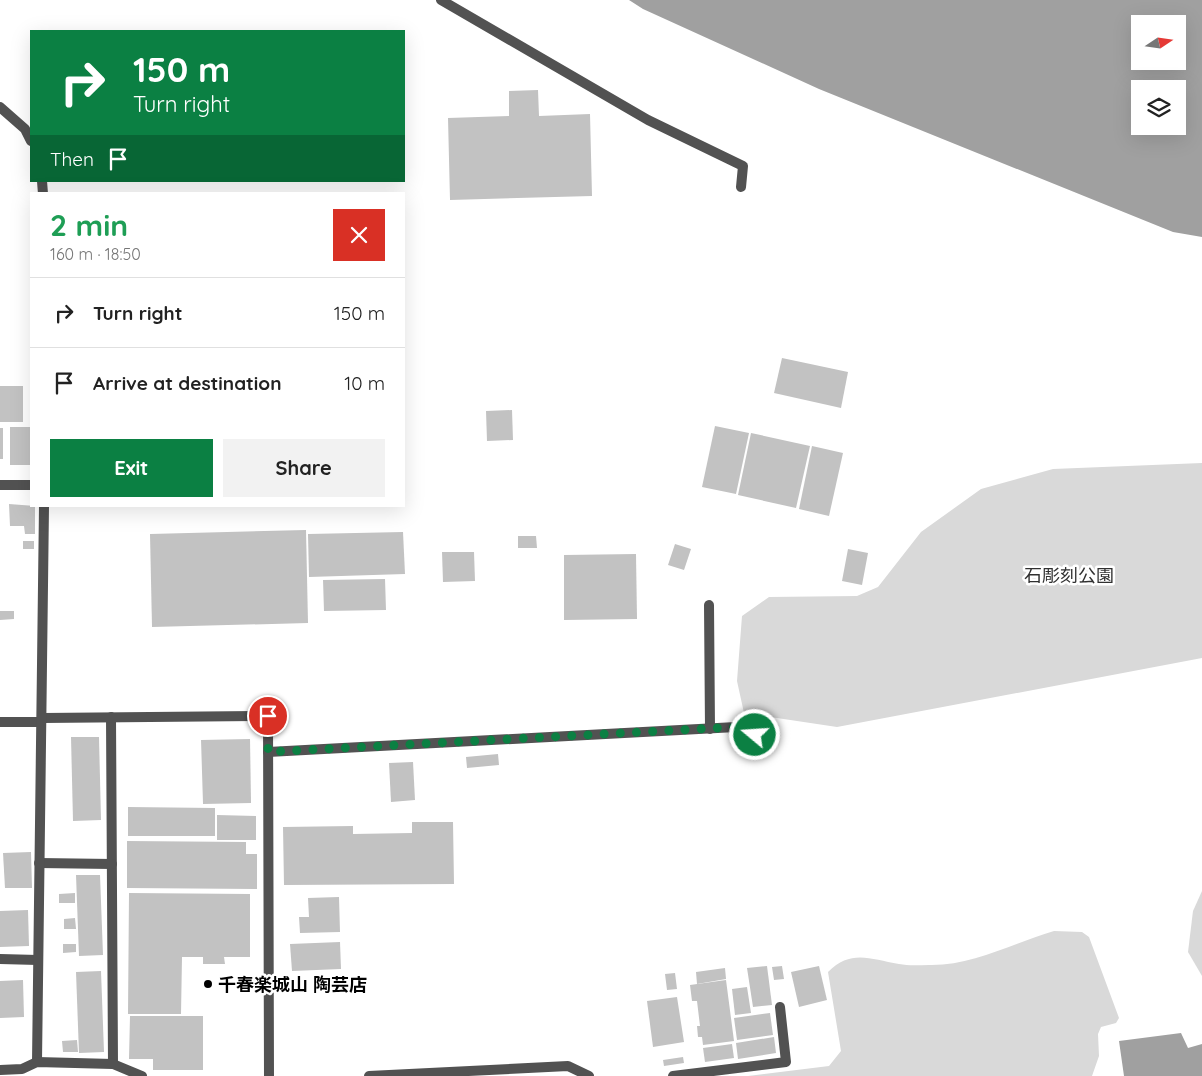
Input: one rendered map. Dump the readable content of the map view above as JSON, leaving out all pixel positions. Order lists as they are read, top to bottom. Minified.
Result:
{"parks":["石彫刻公園"],"places":["千春楽城山 陶芸店"],"north":"right","page":{"turn":["150 m","Turn right"],"then":"Then","heading":["2 min","160 m · 18:50"],"list":[{"name":"Turn right","value":"150 m"},{"name":"Arrive at destination","value":"10 m"}],"buttons":["Exit","Share"]}}
